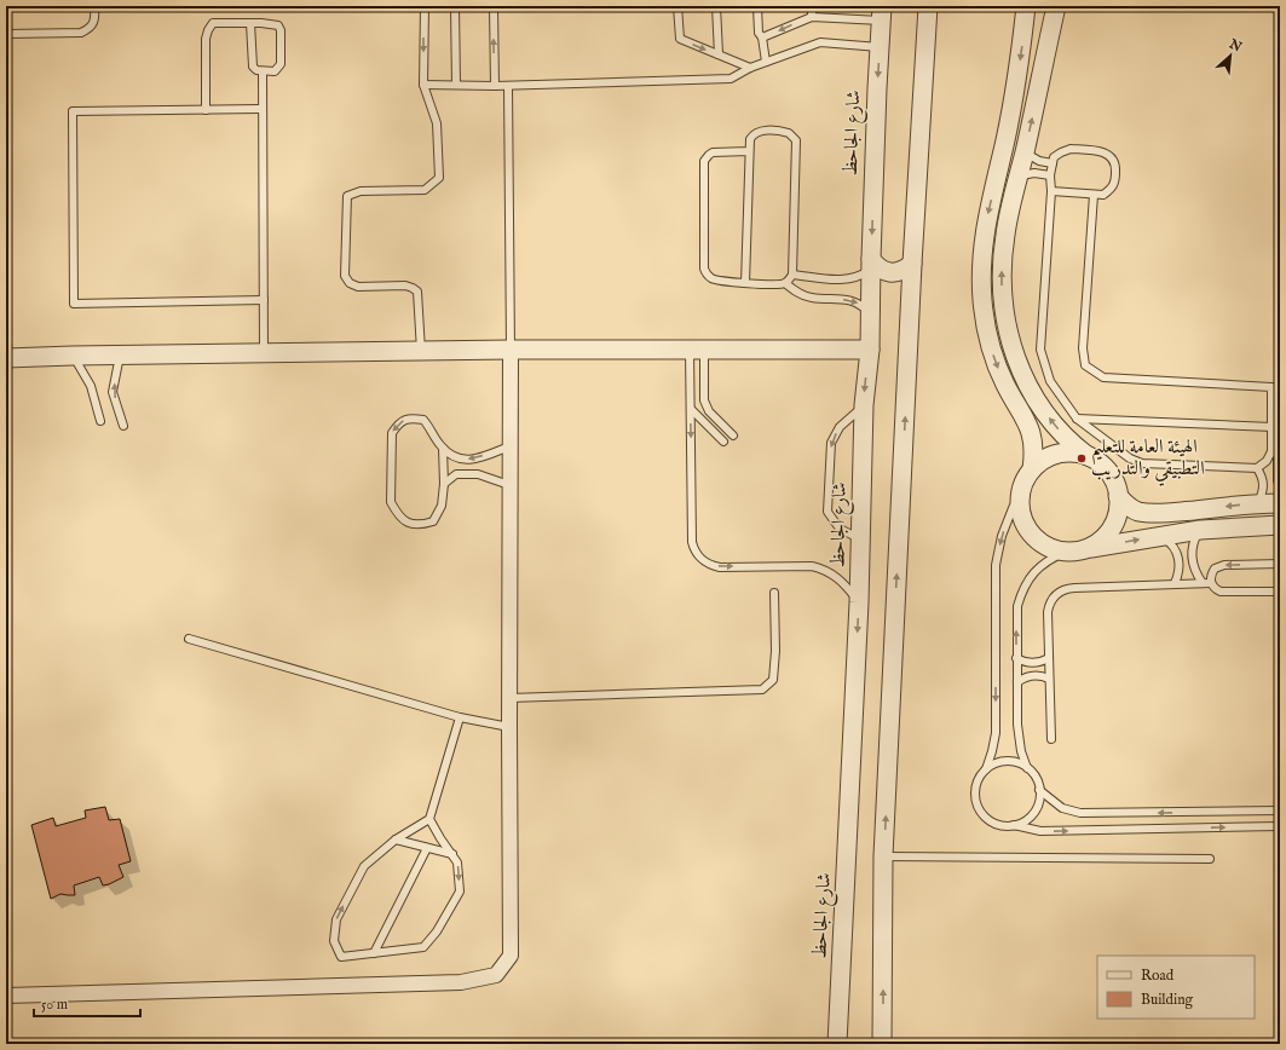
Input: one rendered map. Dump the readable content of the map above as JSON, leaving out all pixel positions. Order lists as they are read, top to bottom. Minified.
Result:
{"streets":{"street":["شارع الجاحظ"]},"places":["الهيئة العامة للتعليم التطبيقي والتدريب"],"legend":["Road","Building"],"scale_bar":"50 m","north":"top right"}
